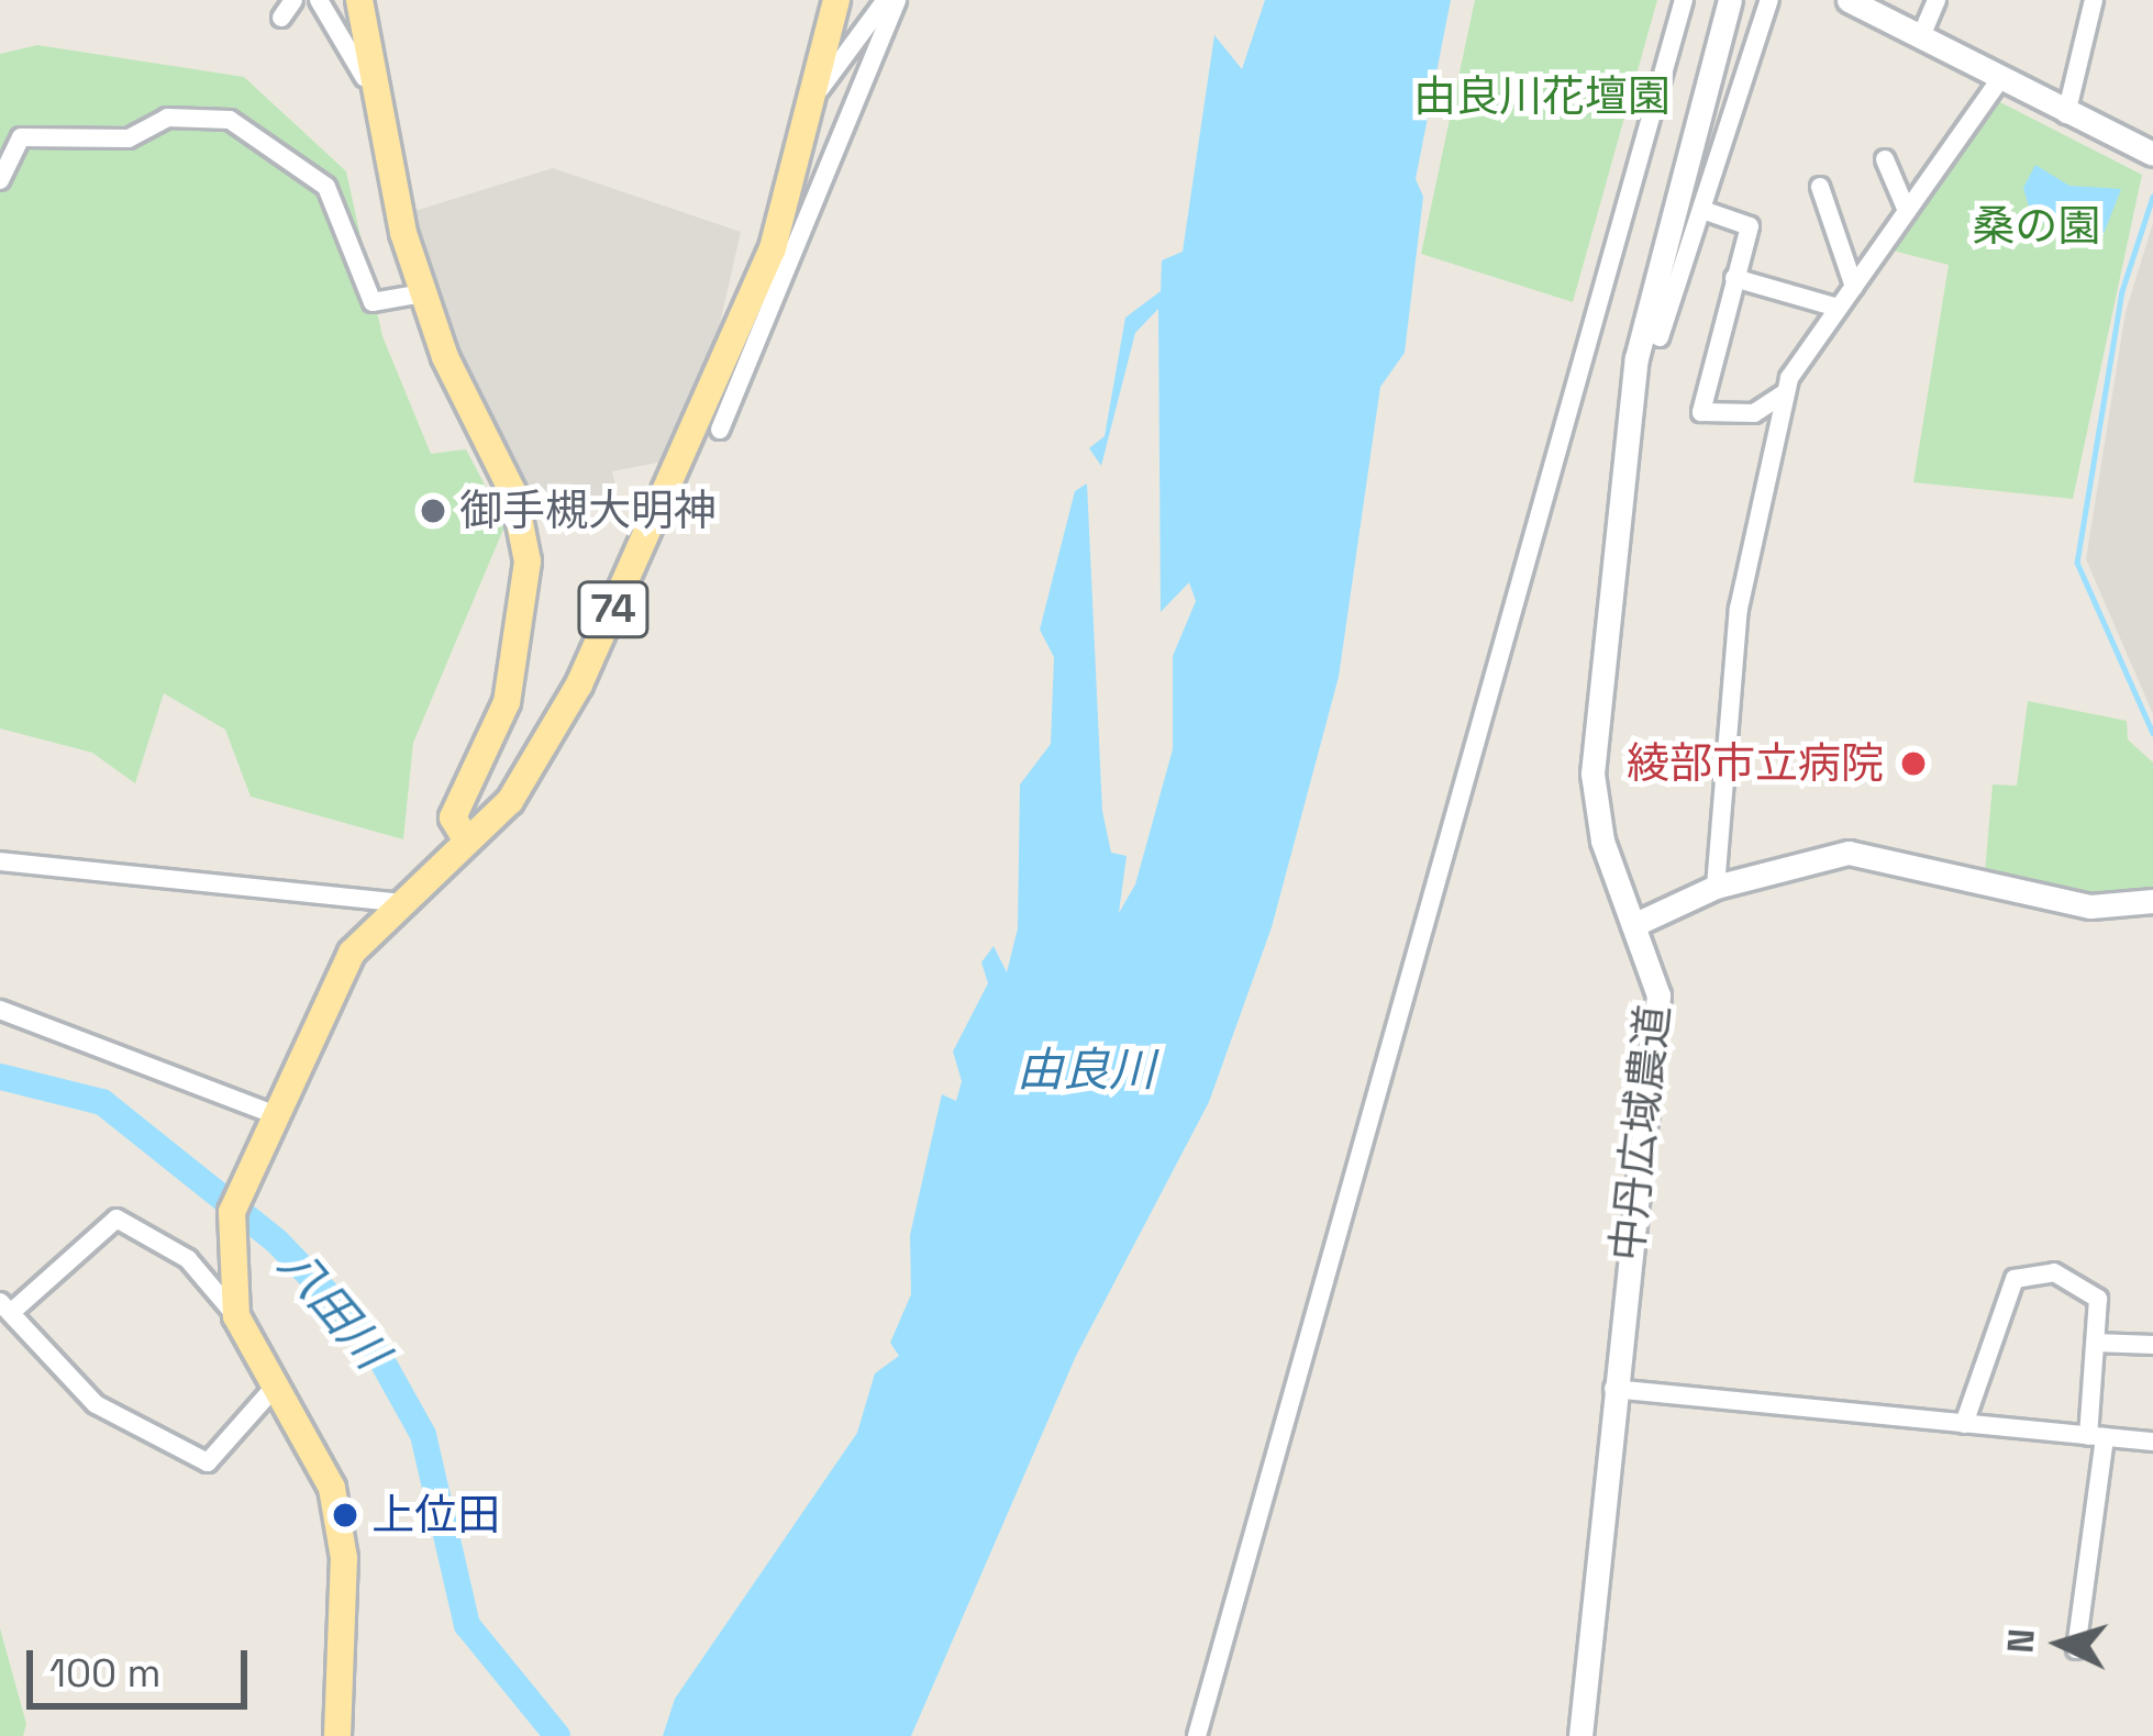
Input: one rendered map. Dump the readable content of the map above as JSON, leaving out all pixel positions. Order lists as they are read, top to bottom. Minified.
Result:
{"streets":{"main road":["74"],"street":["中丹広域農道"]},"water":["由良川","八田川"],"parks":["由良川花壇園","桑の園"],"places":["御手槻大明神","綾部市立病院","上位田"],"scale_bar":"100 m","north":"left"}
